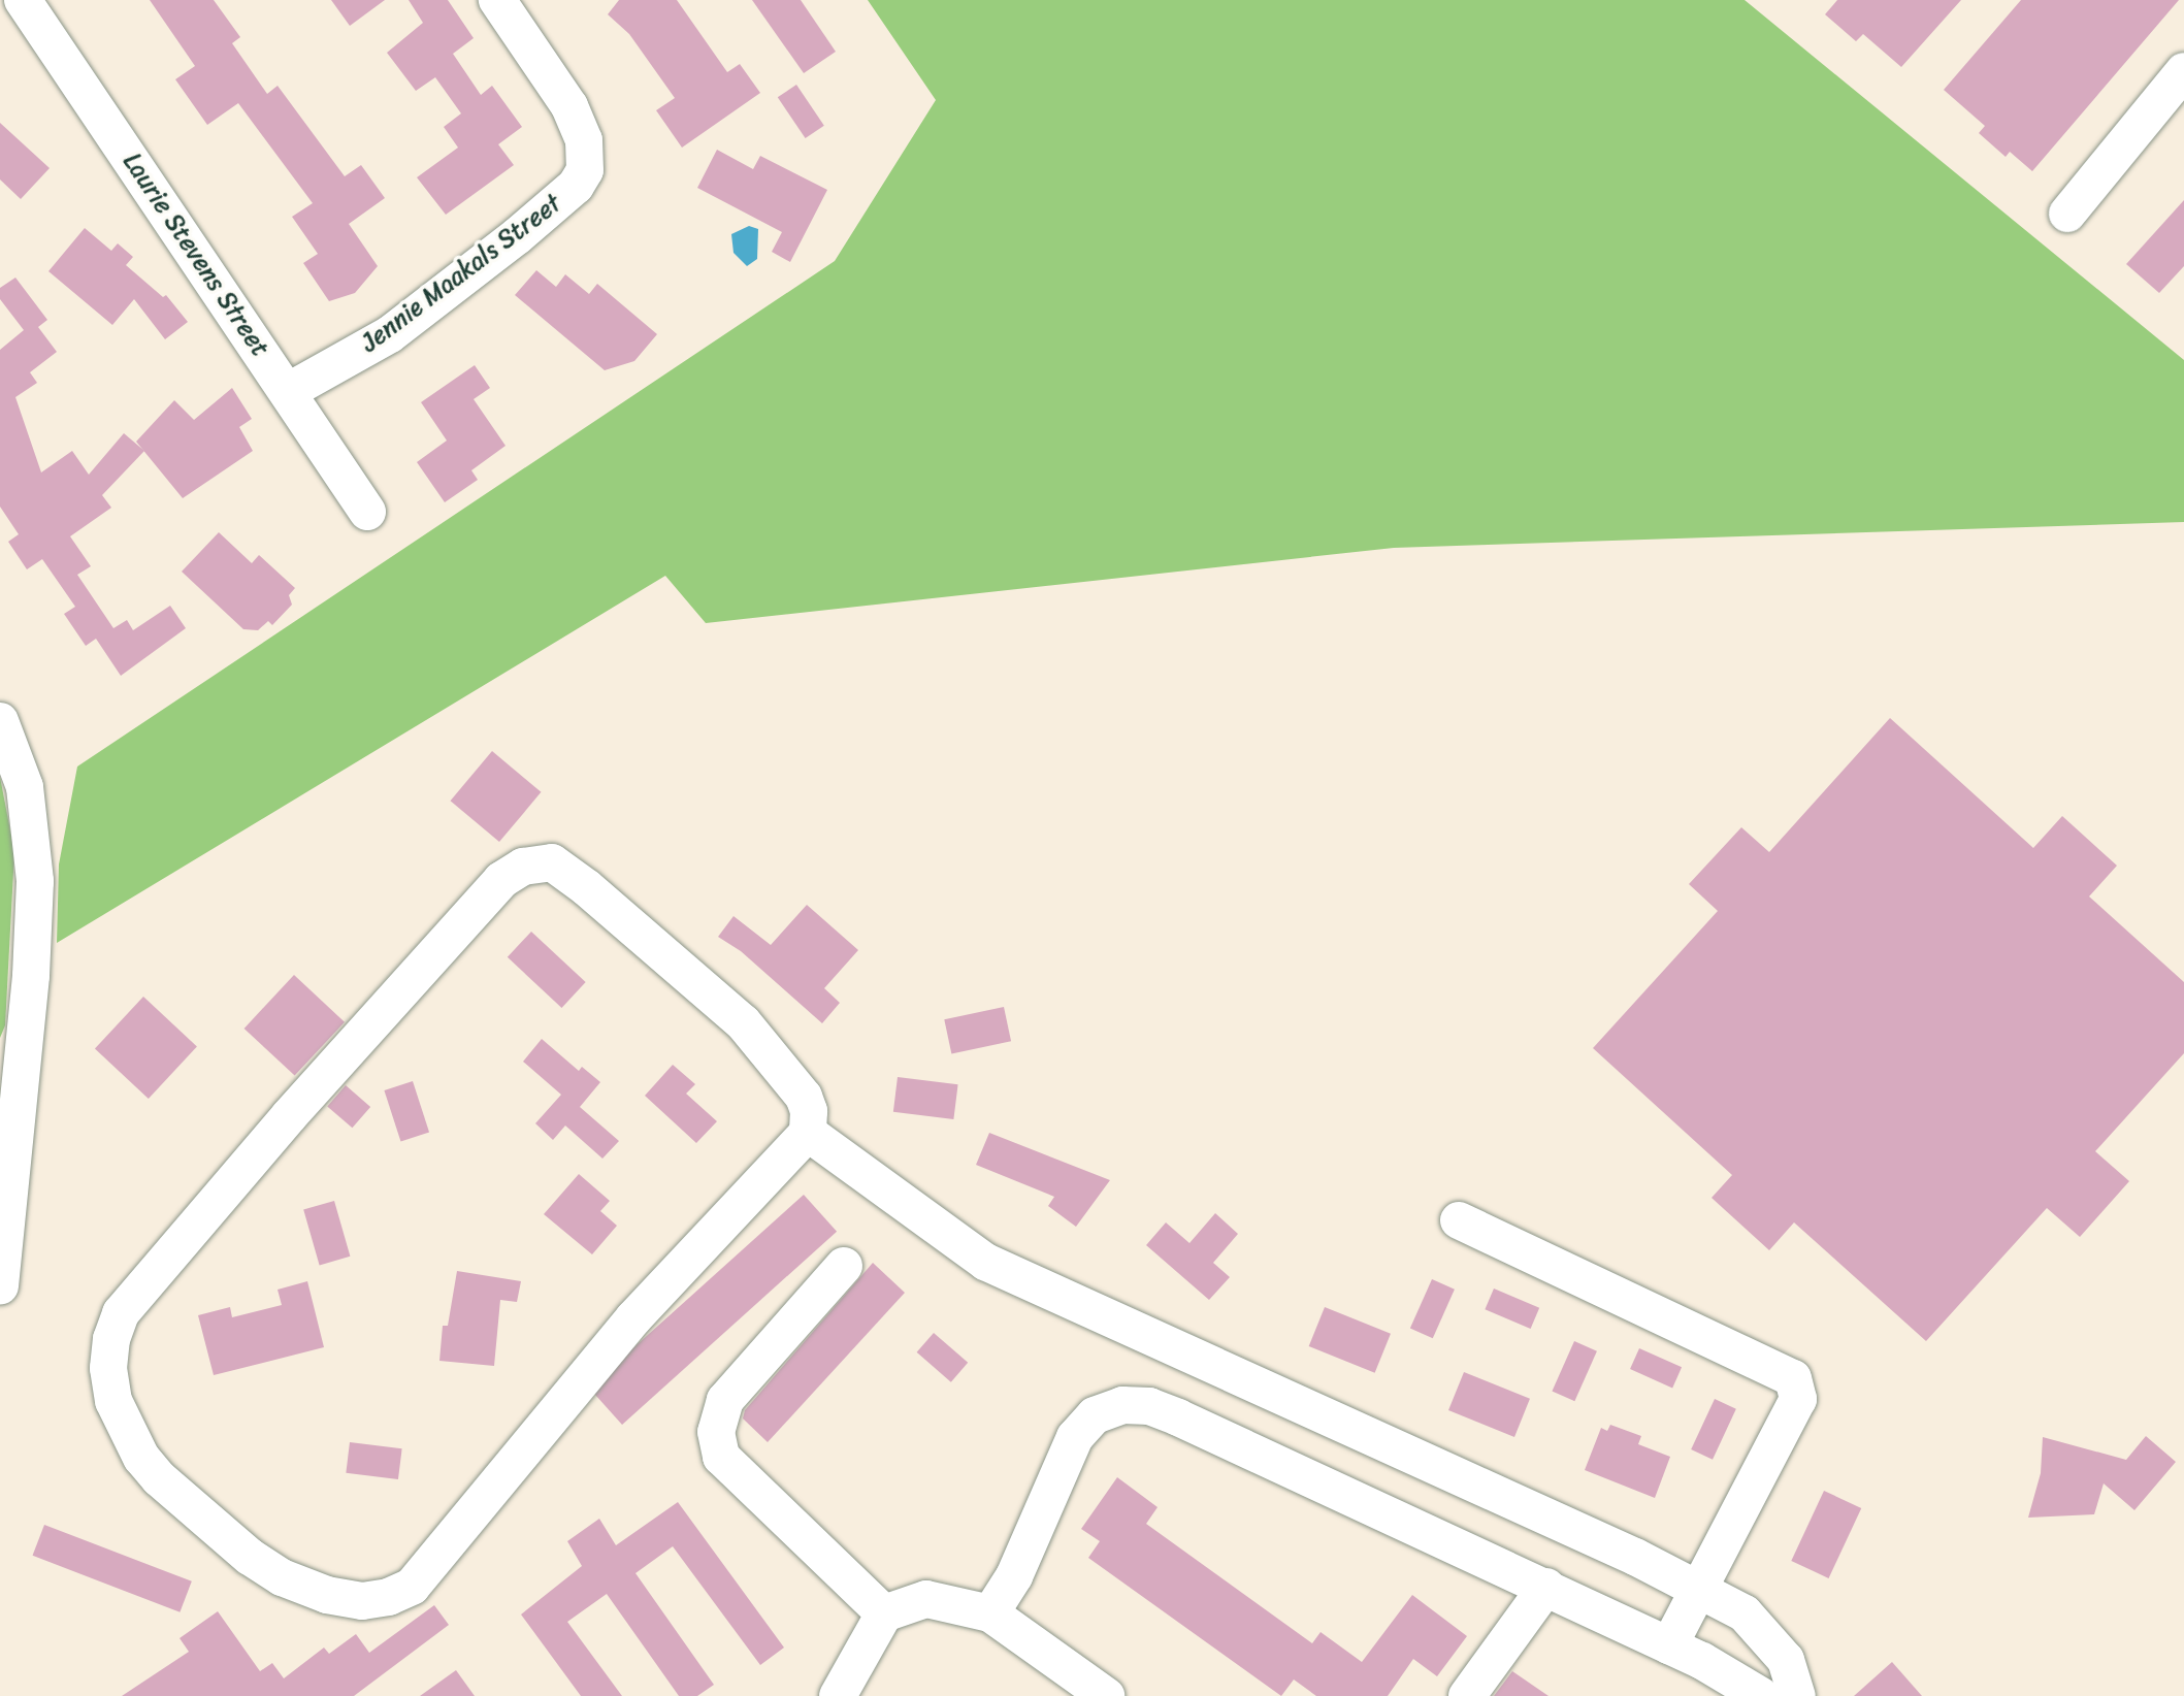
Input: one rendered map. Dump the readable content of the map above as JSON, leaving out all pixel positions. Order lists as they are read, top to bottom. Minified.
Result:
{"streets":{"street":["Laurie Stevens Street","Jennie Maakals Street"]},"crossings":[["Laurie Stevens Street","Jennie Maakals Street"]]}
